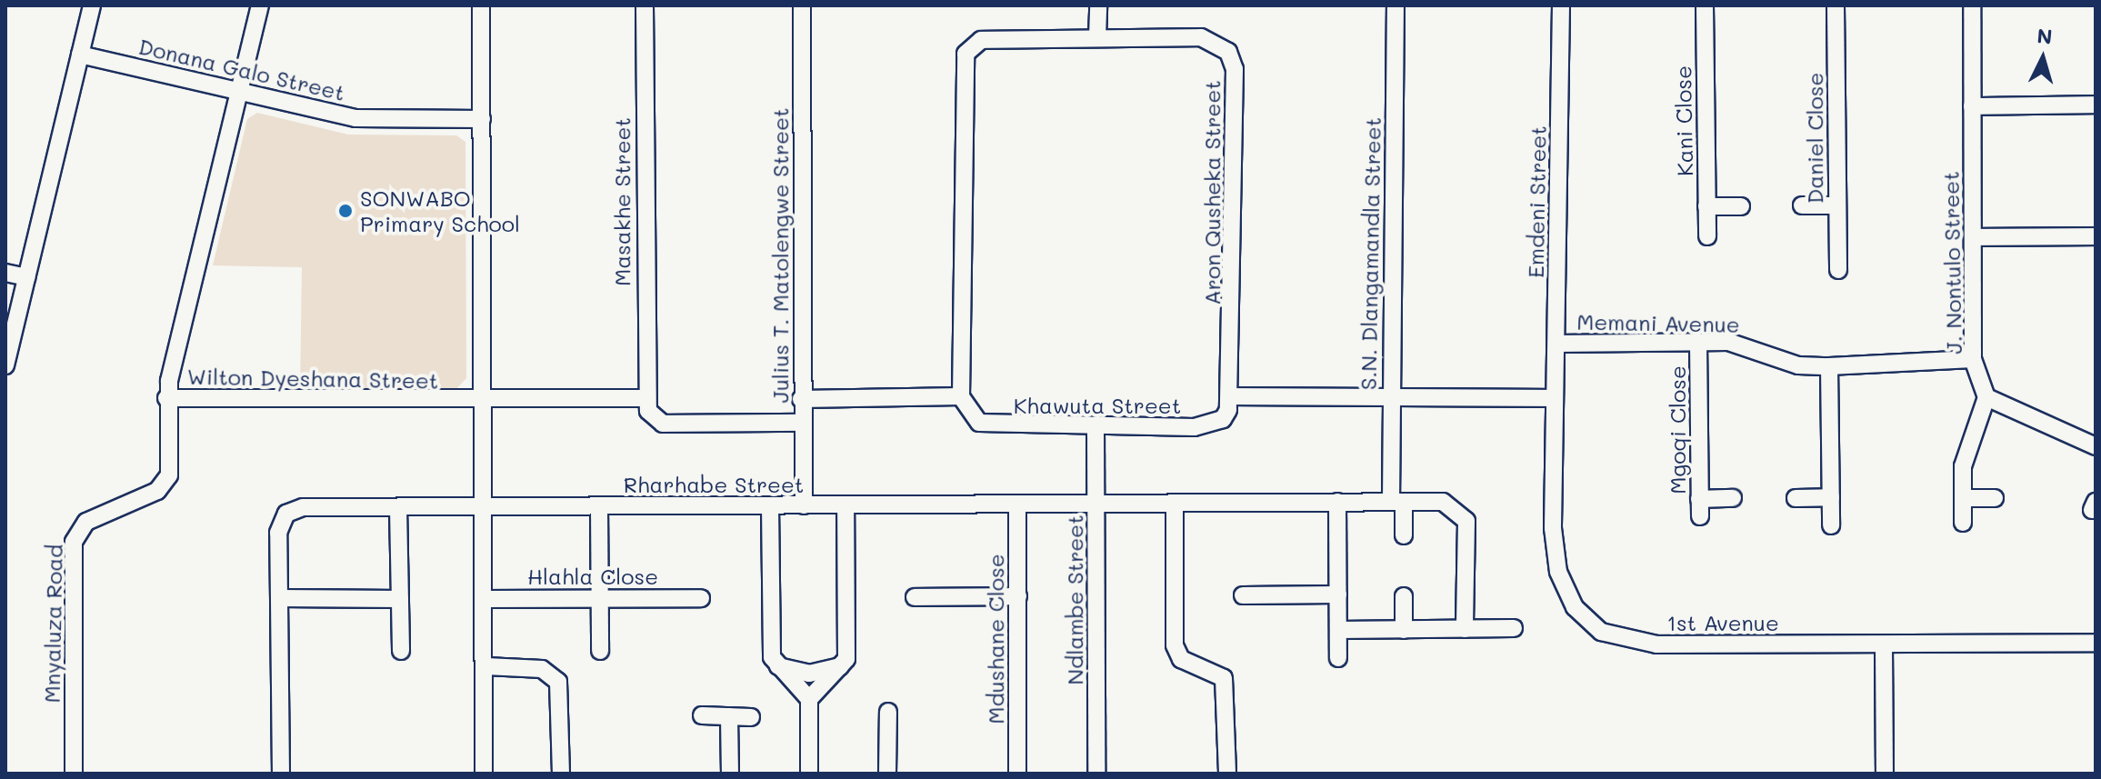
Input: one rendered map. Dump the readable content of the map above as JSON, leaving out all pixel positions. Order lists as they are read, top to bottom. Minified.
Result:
{"streets":{"street":["Donana Galo Street","Kani Close","Daniel Close","Aron Qusheka Street","Masakhe Street","Emdeni Street","S.N. Dlangamandla Street","Julius T. Matolengwe Street","J. Nontulo Street","Memani Avenue","Wilton Dyeshana Street","Khawuta Street","Mgoqi Close","Rharhabe Street","Hlahla Close","Ndlambe Street","1st Avenue","Mnyaluza Road","Mdushane Close"]},"crossings":[["Donana Galo Street","Wilton Dyeshana Street"],["Aron Qusheka Street","Khawuta Street"],["Masakhe Street","Wilton Dyeshana Street"],["Emdeni Street","Memani Avenue"],["Emdeni Street","1st Avenue"],["S.N. Dlangamandla Street","Rharhabe Street"],["Julius T. Matolengwe Street","Rharhabe Street"],["J. Nontulo Street","Memani Avenue"],["Memani Avenue","Mgoqi Close"],["Wilton Dyeshana Street","Mnyaluza Road"],["Khawuta Street","Ndlambe Street"],["Rharhabe Street","Ndlambe Street"],["Rharhabe Street","Mdushane Close"]],"places":["SONWABO Primary School"],"north":"top"}
